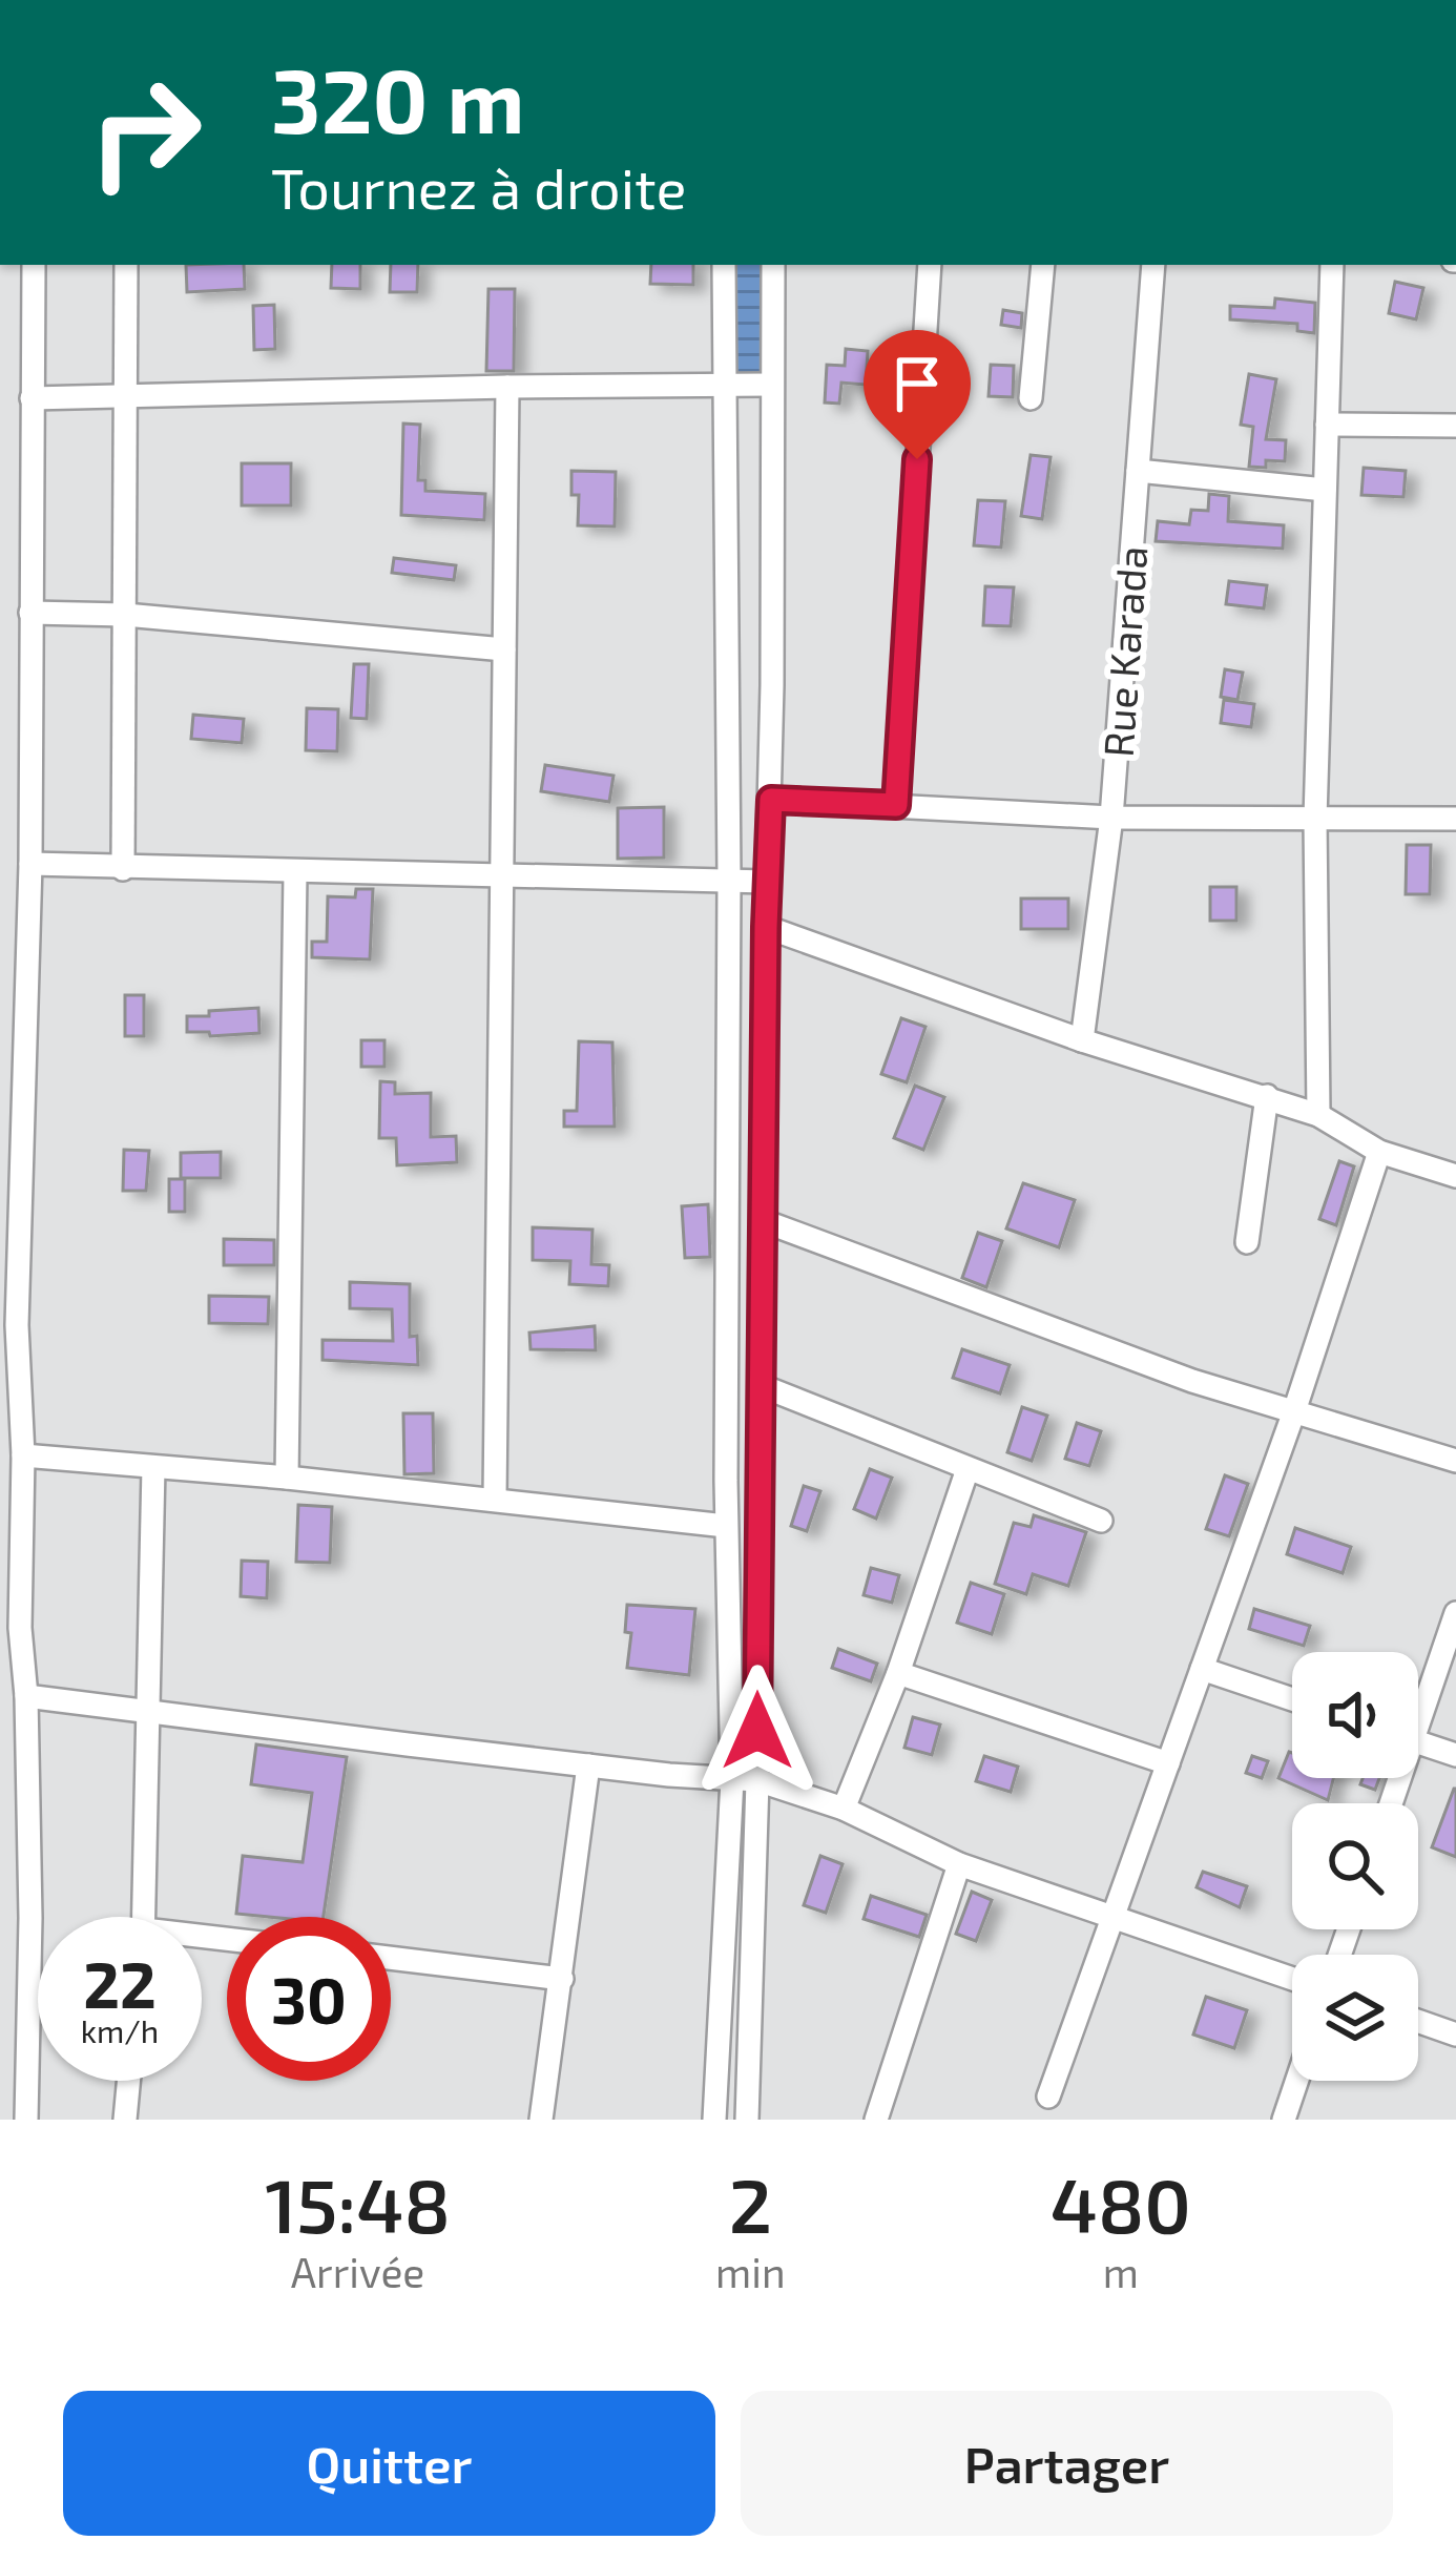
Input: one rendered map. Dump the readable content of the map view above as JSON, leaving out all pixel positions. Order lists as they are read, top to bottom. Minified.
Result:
{"streets":{"street":["Rue Karada"]},"page":{"turn":["320 m","Tournez à droite"],"speed":"22 km/h","limit":"30","eta":["15:48","Arrivée","2","min","480","m"],"buttons":["Quitter","Partager"]}}
